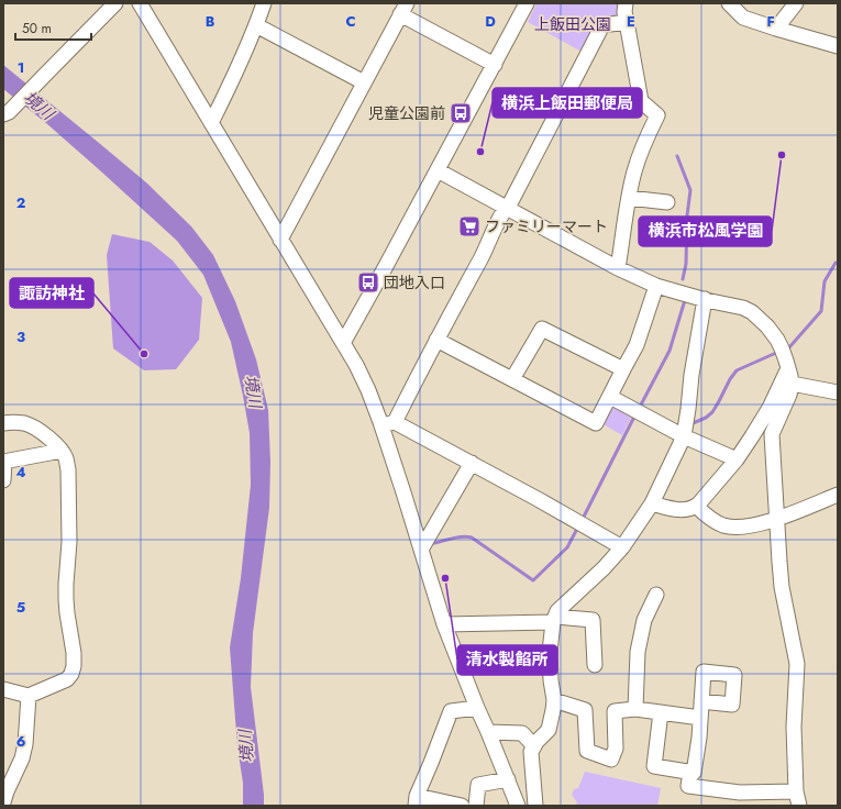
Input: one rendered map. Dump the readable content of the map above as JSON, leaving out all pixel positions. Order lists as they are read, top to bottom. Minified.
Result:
{"water":["境川"],"parks":["上飯田公園"],"places":{"bus stop":["児童公園前","団地入口"],"other":["横浜上飯田郵便局","横浜市松風学園","諏訪神社","清水製餡所"],"supermarket":["ファミリーマート"]},"scale_bar":"50 m","grid":{"columns":["B","C","D","E","F"],"rows":["1","2","3","4","5","6"]}}
